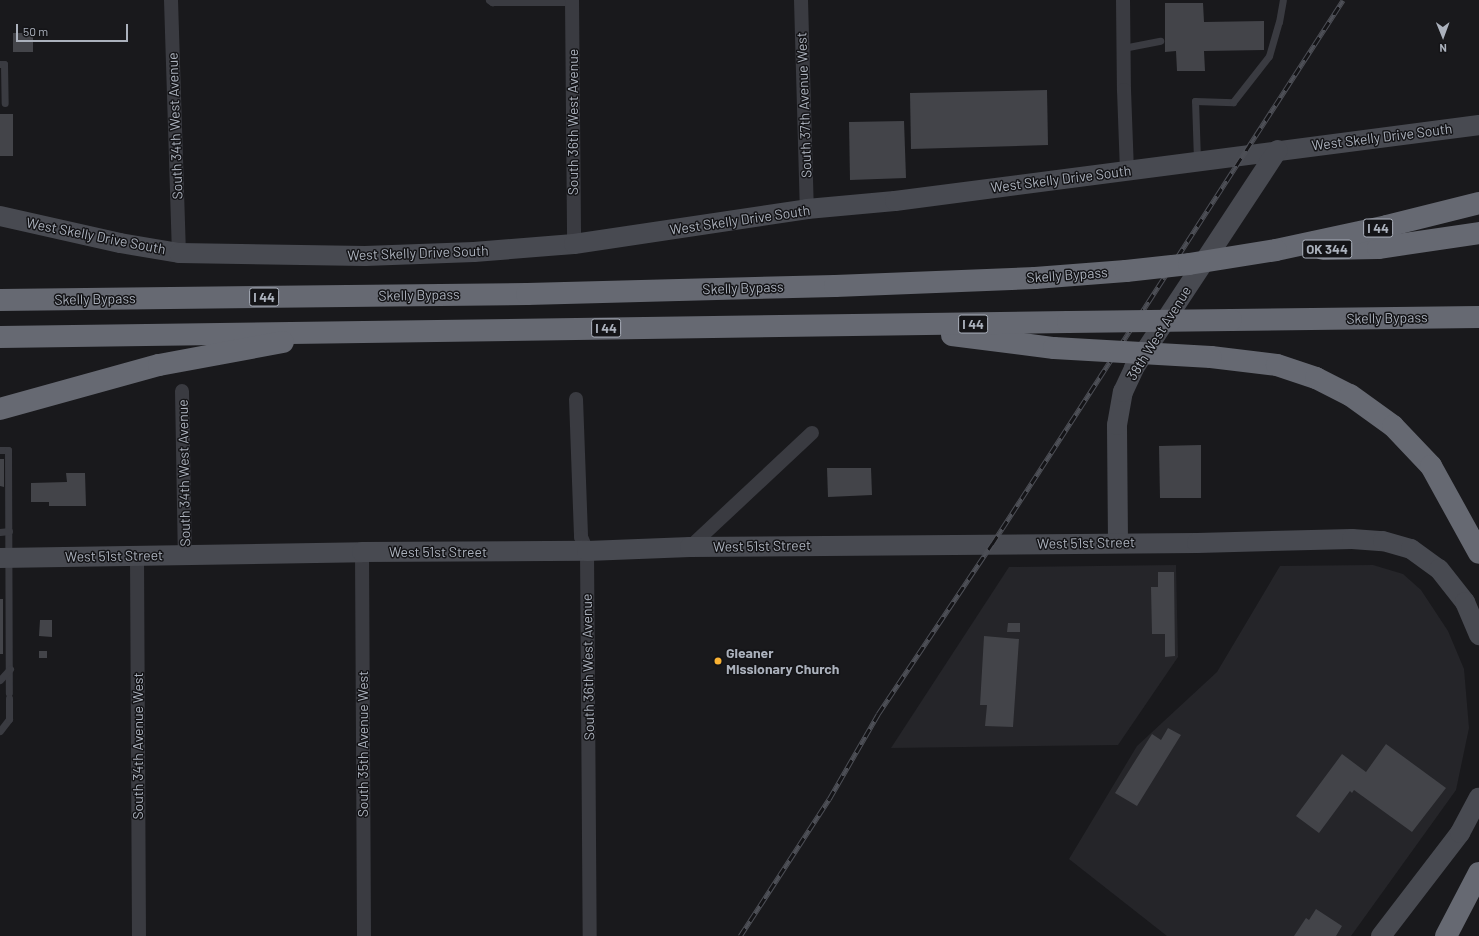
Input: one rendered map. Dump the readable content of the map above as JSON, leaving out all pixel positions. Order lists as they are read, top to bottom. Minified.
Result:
{"streets":{"highway":["I 44","OK 344","Skelly Bypass"],"street":["South 37th Avenue West","South 36th West Avenue","South 34th West Avenue","West Skelly Drive South","38th West Avenue","West 51st Street","South 35th Avenue West","South 34th Avenue West"]},"crossings":[["South 37th Avenue West","West Skelly Drive South"],["South 36th West Avenue","West Skelly Drive South"],["South 36th West Avenue","West 51st Street"],["South 34th West Avenue","West Skelly Drive South"],["South 34th West Avenue","West 51st Street"],["West Skelly Drive South","38th West Avenue"],["OK 344","Skelly Bypass"],["38th West Avenue","West 51st Street"],["West 51st Street","South 35th Avenue West"],["West 51st Street","South 34th Avenue West"]],"places":["Gleaner Missionary Church"],"scale_bar":"50 m","north":"bottom"}
